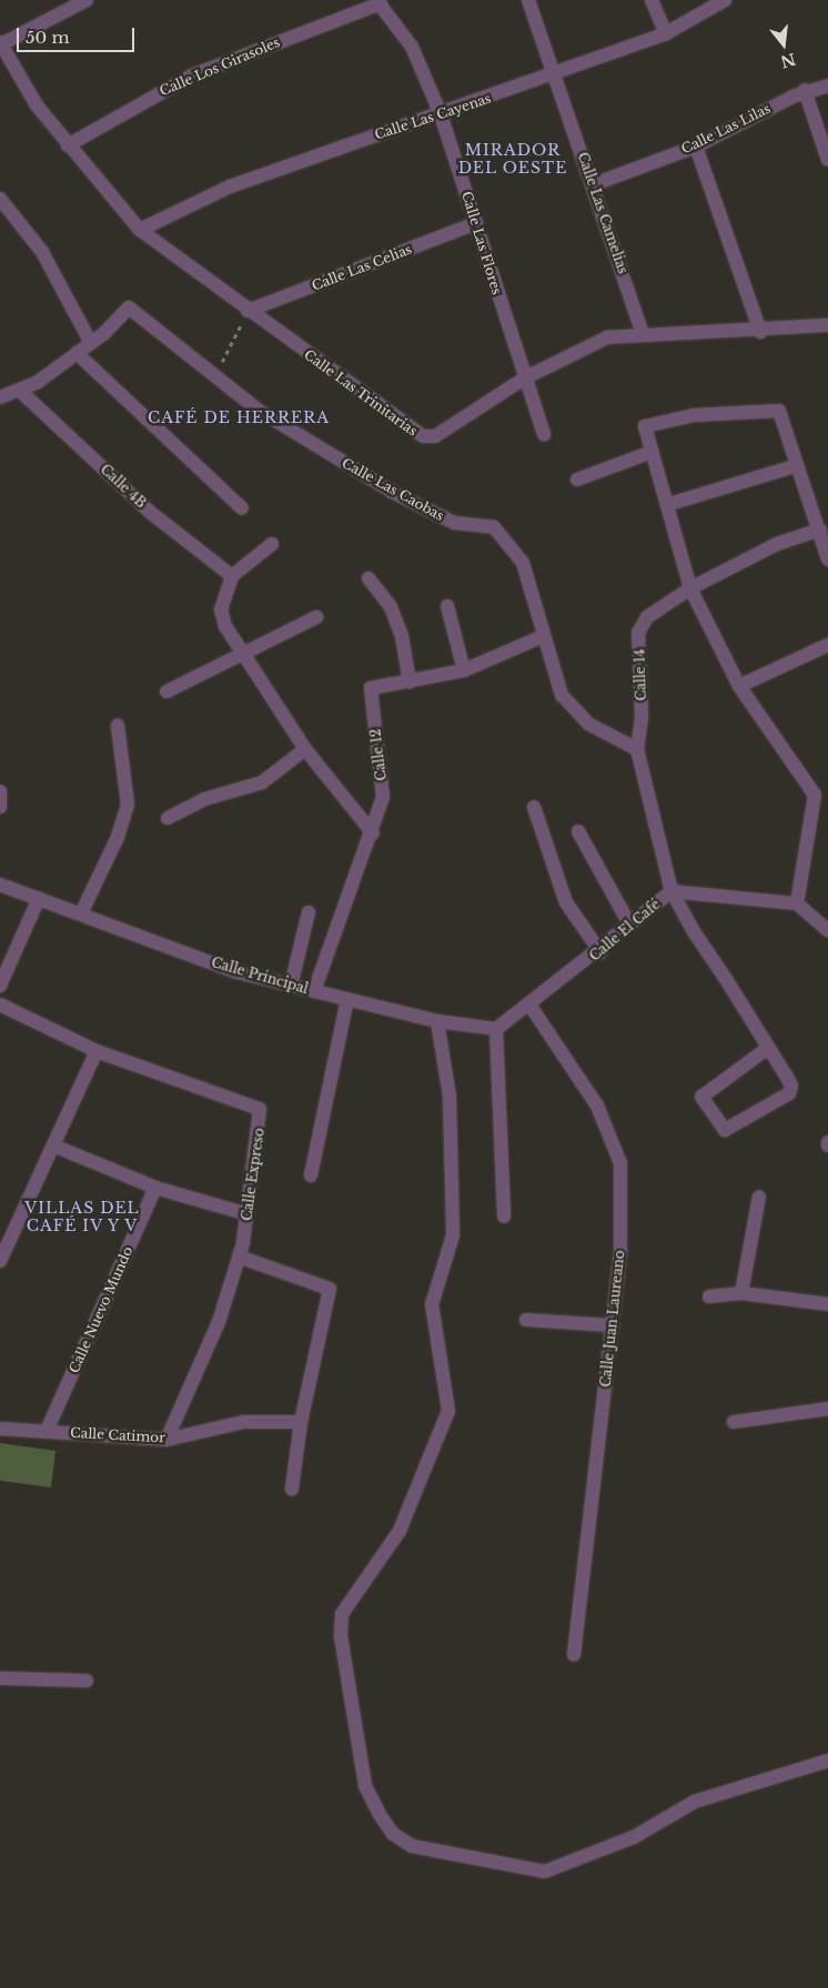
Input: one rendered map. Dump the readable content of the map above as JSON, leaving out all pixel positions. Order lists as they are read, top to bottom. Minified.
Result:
{"streets":{"street":["Calle Los Girasoles","Calle Las Cayenas","Calle Las Lilas","Calle Las Camelias","Calle Las Flores","Calle Las Celias","Calle Las Trinitarias","Calle 4B","Calle Las Caobas","Calle 14","Calle 12","Calle El Café","Calle Principal","Calle Expreso","Calle Nuevo Mundo","Calle Juan Laureano","Calle Catimor"]},"crossings":[["Calle Los Girasoles","Calle Las Flores"],["Calle Los Girasoles","Calle Las Trinitarias"],["Calle Las Cayenas","Calle Las Camelias"],["Calle Las Cayenas","Calle Las Flores"],["Calle Las Cayenas","Calle Las Trinitarias"],["Calle Las Lilas","Calle Las Camelias"],["Calle Las Camelias","Calle Las Trinitarias"],["Calle Las Flores","Calle Las Celias"],["Calle Las Flores","Calle Las Trinitarias"],["Calle Las Celias","Calle Las Trinitarias"],["Calle Las Caobas","Calle 14"],["Calle Las Caobas","Calle 12"],["Calle 14","Calle El Café"],["Calle 12","Calle Principal"],["Calle El Café","Calle Principal"],["Calle El Café","Calle Juan Laureano"],["Calle Expreso","Calle Catimor"],["Calle Nuevo Mundo","Calle Catimor"]],"districts":["MIRADOR DEL OESTE","CAFÉ DE HERRERA","VILLAS DEL CAFÉ IV Y V"],"scale_bar":"50 m","north":"bottom"}
